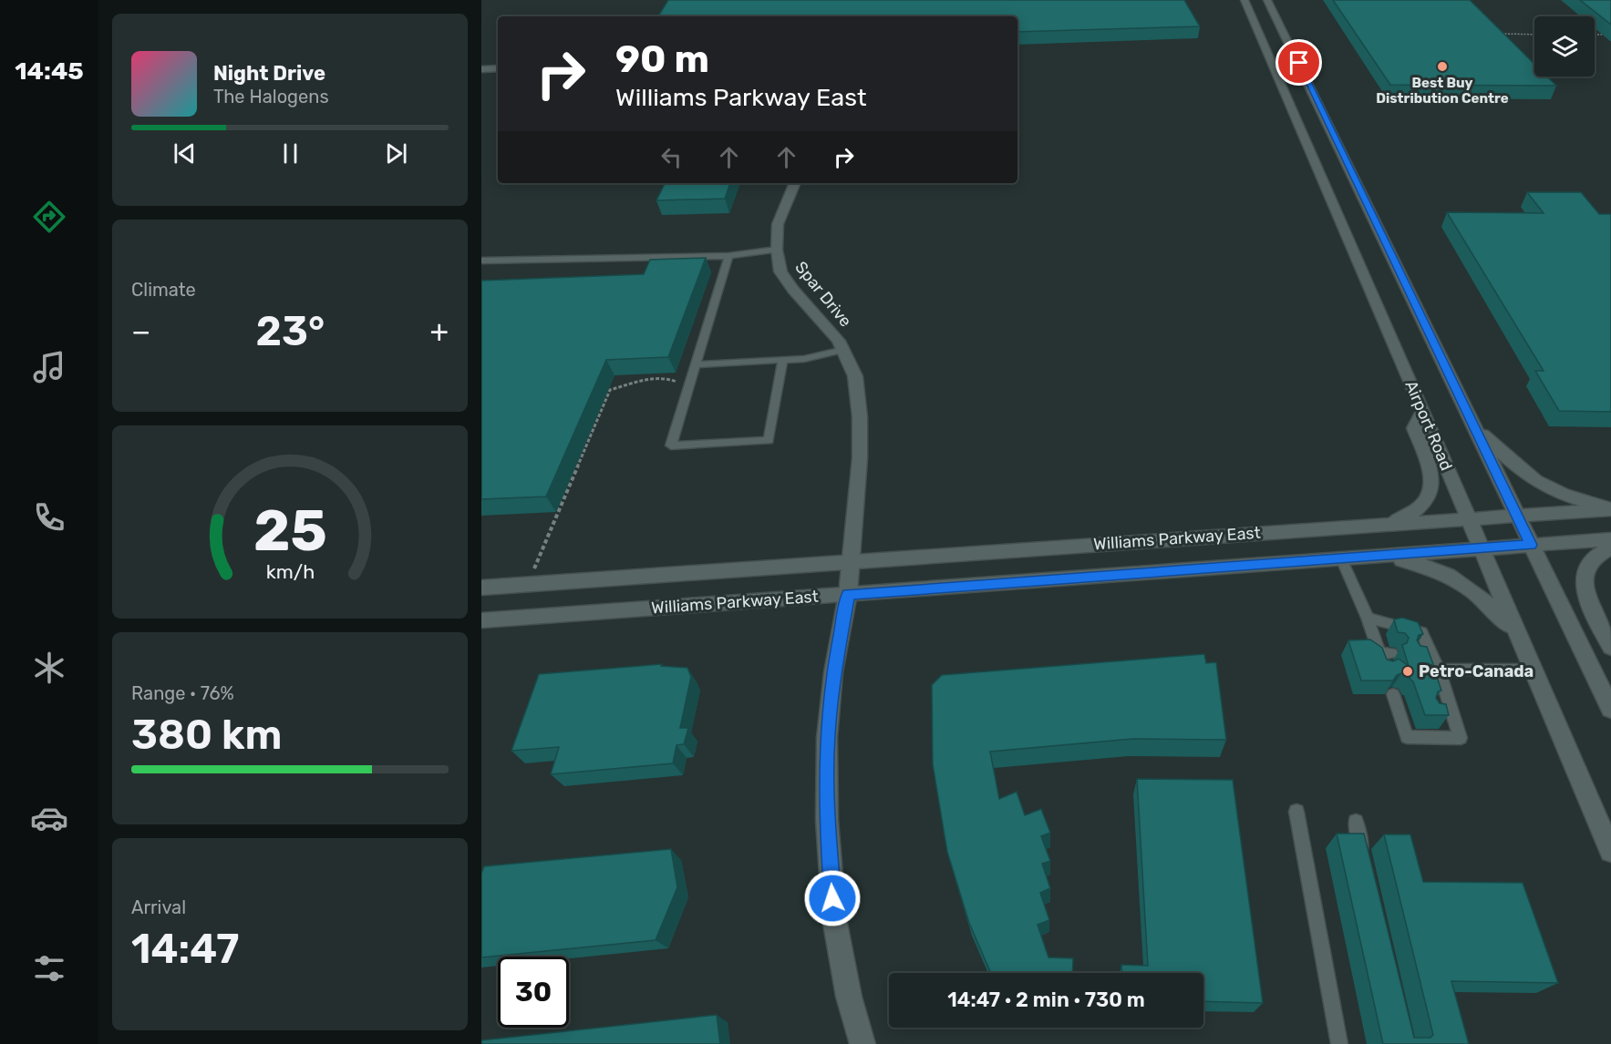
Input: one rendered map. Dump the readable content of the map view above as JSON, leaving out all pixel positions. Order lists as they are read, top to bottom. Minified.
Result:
{"streets":{"main road":["Spar Drive","Airport Road","Williams Parkway East"]},"crossings":[["Spar Drive","Williams Parkway East"],["Airport Road","Williams Parkway East"]],"places":["Best Buy Distribution Centre","Petro-Canada"],"page":{"tabs":"14:45","turn":["90 m","Williams Parkway East"],"song":["Night Drive","The Halogens"],"tile":["Climate",["Range · 76%","380 km"],["Arrival","14:47"]],"heat":["−","23°","+"],"limit":"30","trip":"14:47 · 2 min · 730 m","gauge":["25","km/h"]}}
